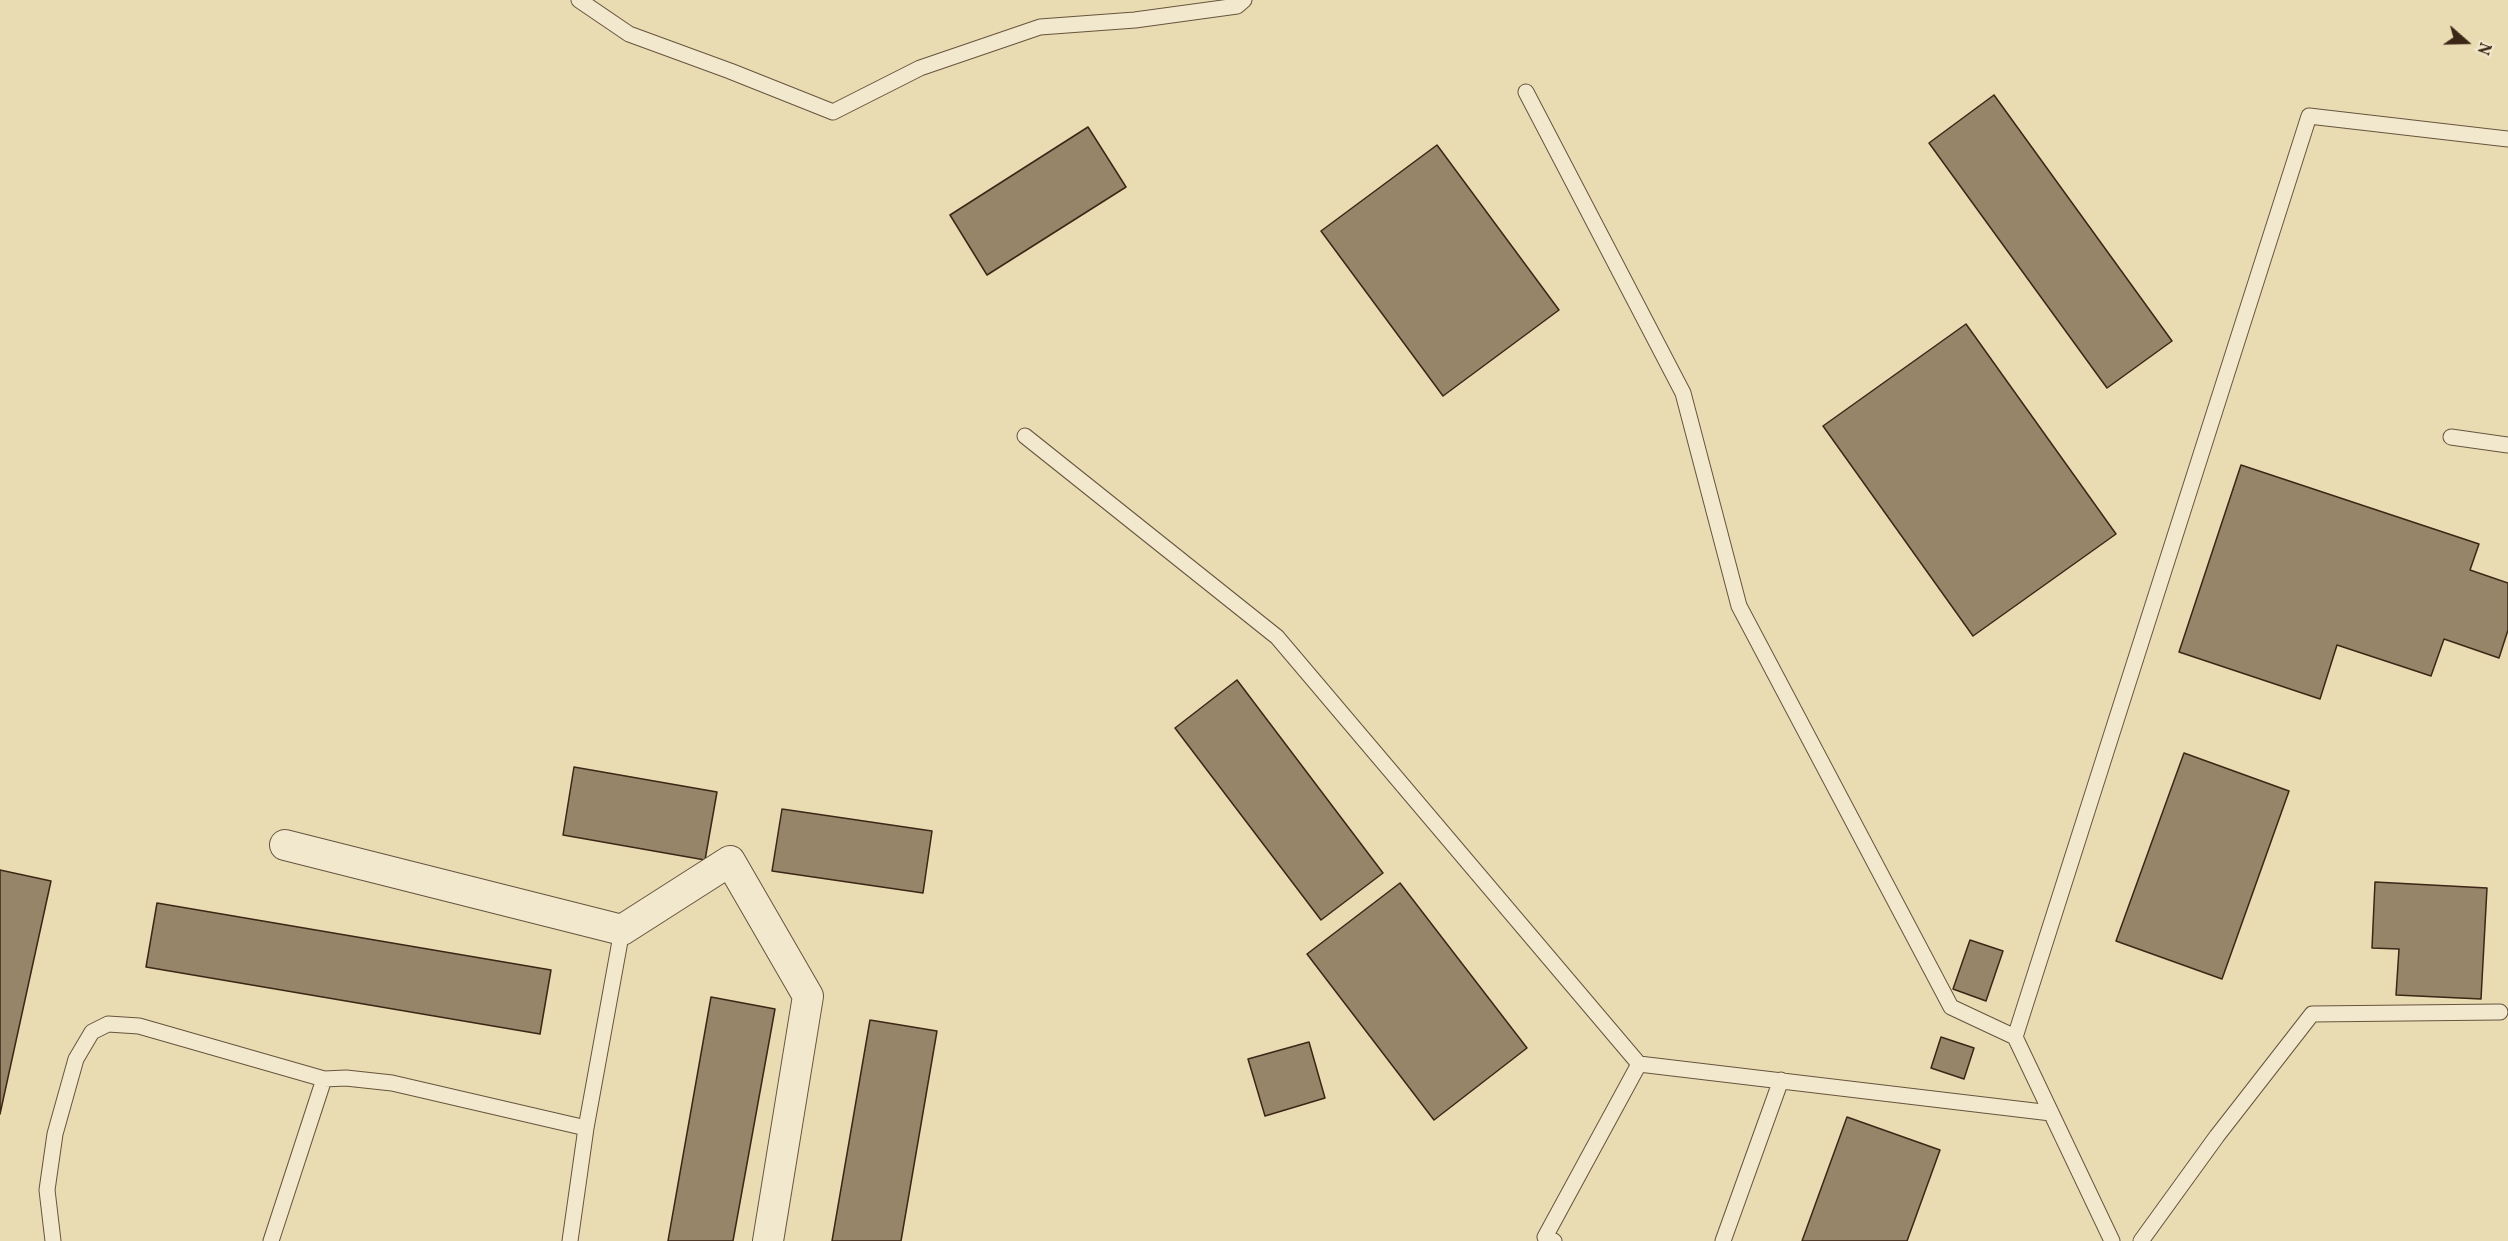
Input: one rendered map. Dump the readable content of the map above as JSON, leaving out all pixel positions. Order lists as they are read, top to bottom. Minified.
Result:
{"north":"right"}
